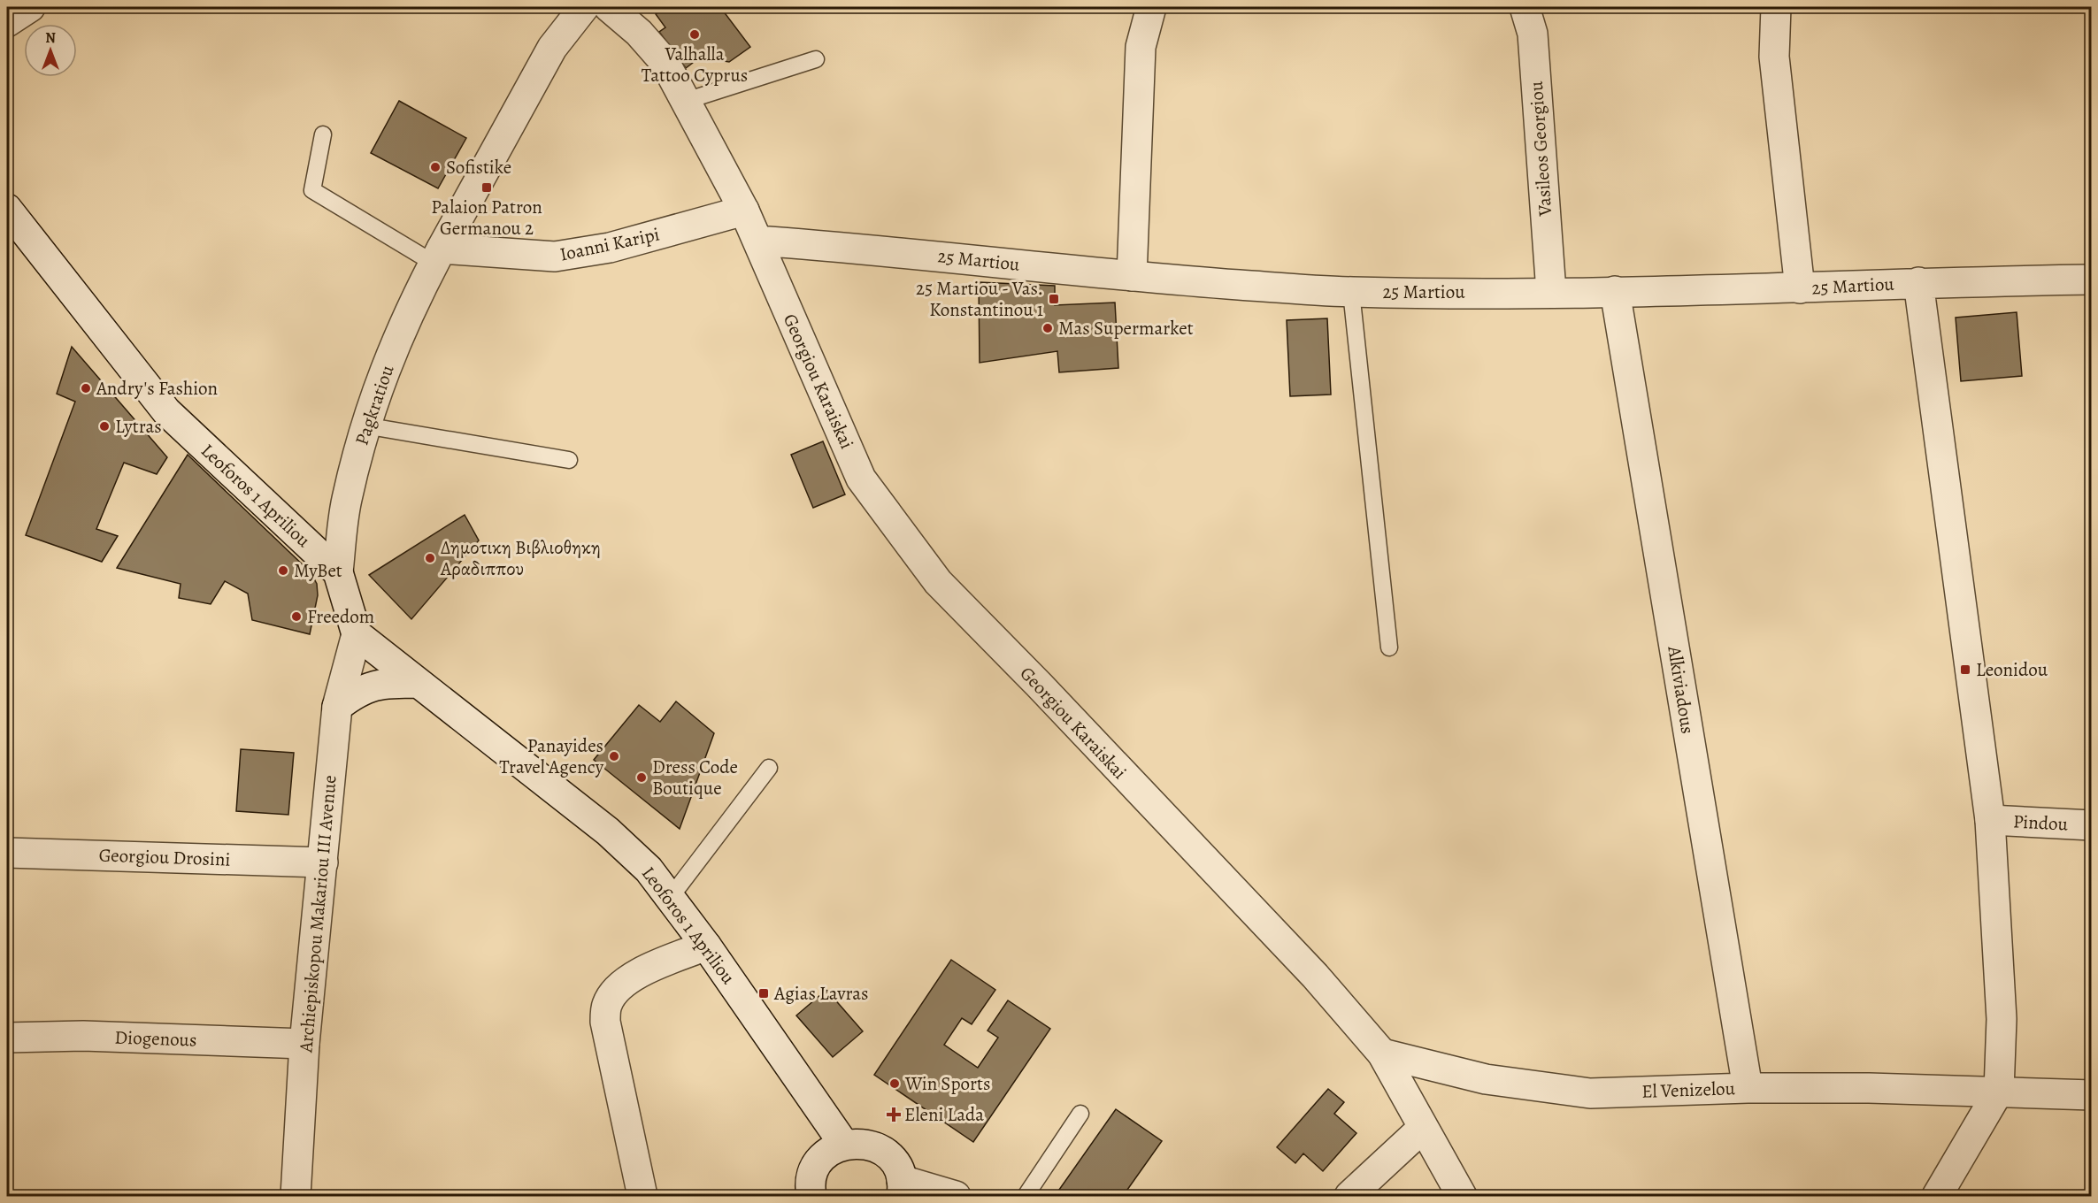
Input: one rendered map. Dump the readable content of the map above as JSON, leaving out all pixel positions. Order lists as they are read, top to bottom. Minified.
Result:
{"streets":{"street":["Vasileos Georgiou","Ioanni Karipi","25 Martiou","Georgiou Karaiskai","Pagkratiou","Leoforos 1 Apriliou","Alkiviadous","Pindou","Georgiou Drosini","Archiepiskopou Makariou III Avenue","Diogenous","El Venizelou"]},"crossings":[["Vasileos Georgiou","25 Martiou"],["Ioanni Karipi","Georgiou Karaiskai"],["Ioanni Karipi","Pagkratiou"],["25 Martiou","Georgiou Karaiskai"],["25 Martiou","Alkiviadous"],["Georgiou Karaiskai","El Venizelou"],["Pagkratiou","Leoforos 1 Apriliou"],["Leoforos 1 Apriliou","Archiepiskopou Makariou III Avenue"],["Alkiviadous","El Venizelou"],["Georgiou Drosini","Archiepiskopou Makariou III Avenue"],["Archiepiskopou Makariou III Avenue","Diogenous"]],"places":{"other":["Valhalla Tattoo Cyprus","Sofistike","Mas Supermarket","Andry's Fashion","Lytras","Δημοτικη Βιβλιοθηκη Αραδιππου","MyBet","Freedom","Panayides Travel Agency","Dress Code Boutique","Win Sports"],"transit":["Palaion Patron Germanou 2","25 Martiou - Vas. Konstantinou 1","Leonidou","Agias Lavras"],"health":["Eleni Lada"]},"north":"top"}
